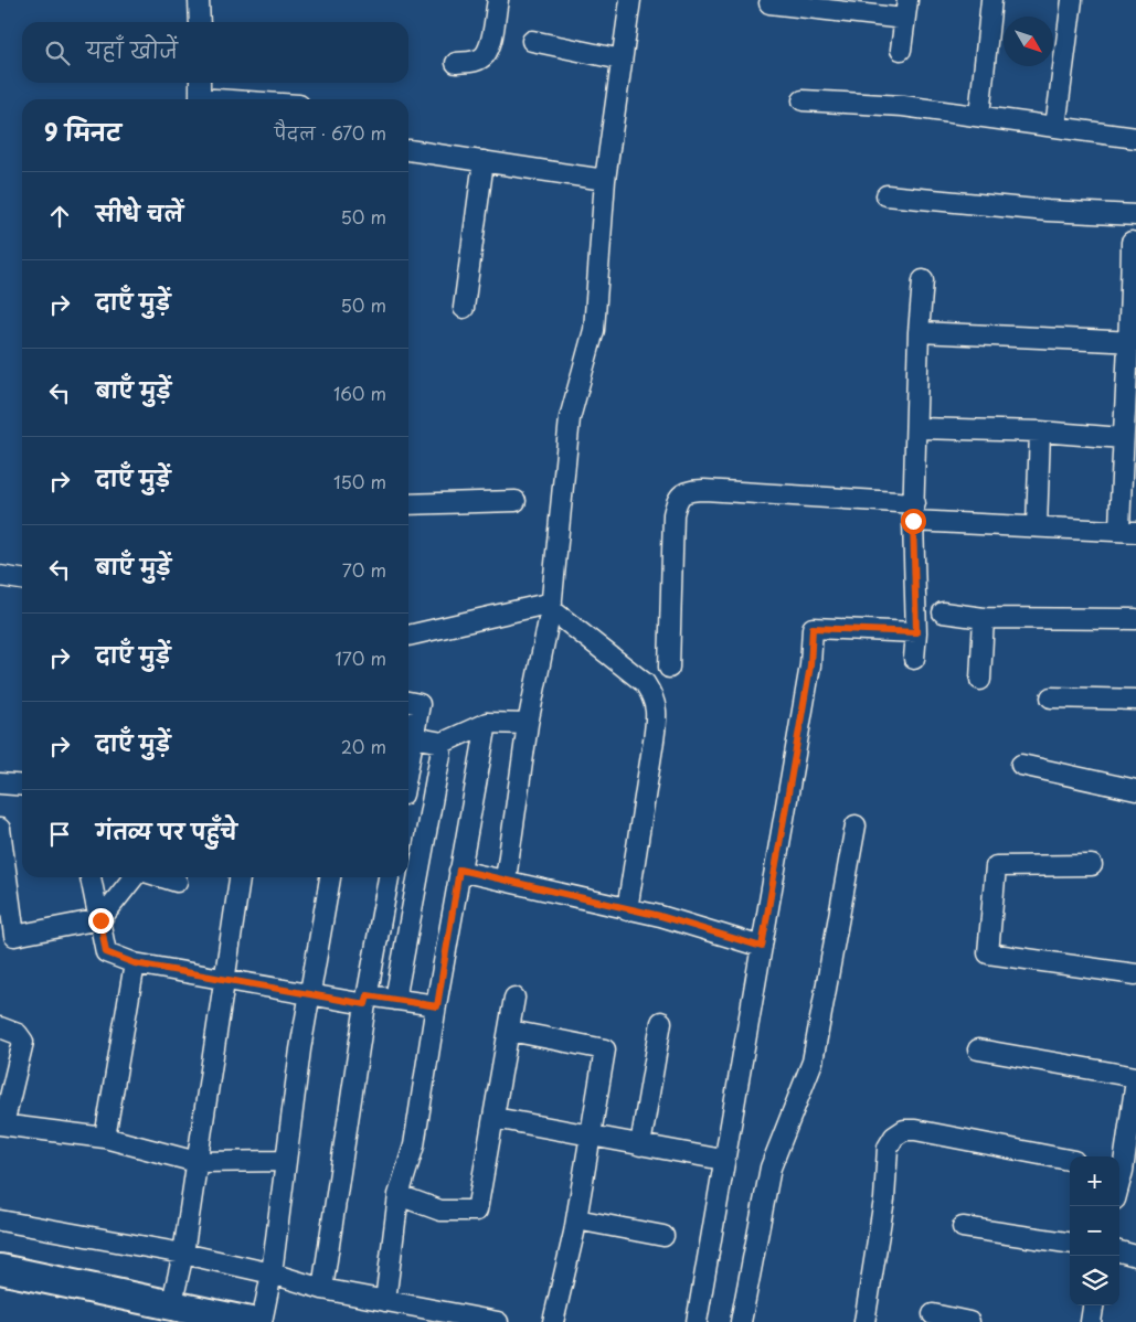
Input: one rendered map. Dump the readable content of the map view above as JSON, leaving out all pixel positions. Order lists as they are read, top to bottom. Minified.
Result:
{"north":"bottom right","page":{"search":"यहाँ खोजें","heading":["9 मिनट","पैदल · 670 m"],"list":[["सीधे चलें","50 m"],["दाएँ मुड़ें","50 m"],["बाएँ मुड़ें","160 m"],["दाएँ मुड़ें","150 m"],["बाएँ मुड़ें","70 m"],["दाएँ मुड़ें","170 m"],["दाएँ मुड़ें","20 m"],"गंतव्य पर पहुँचे"],"map_buttons":["+","−"]}}
